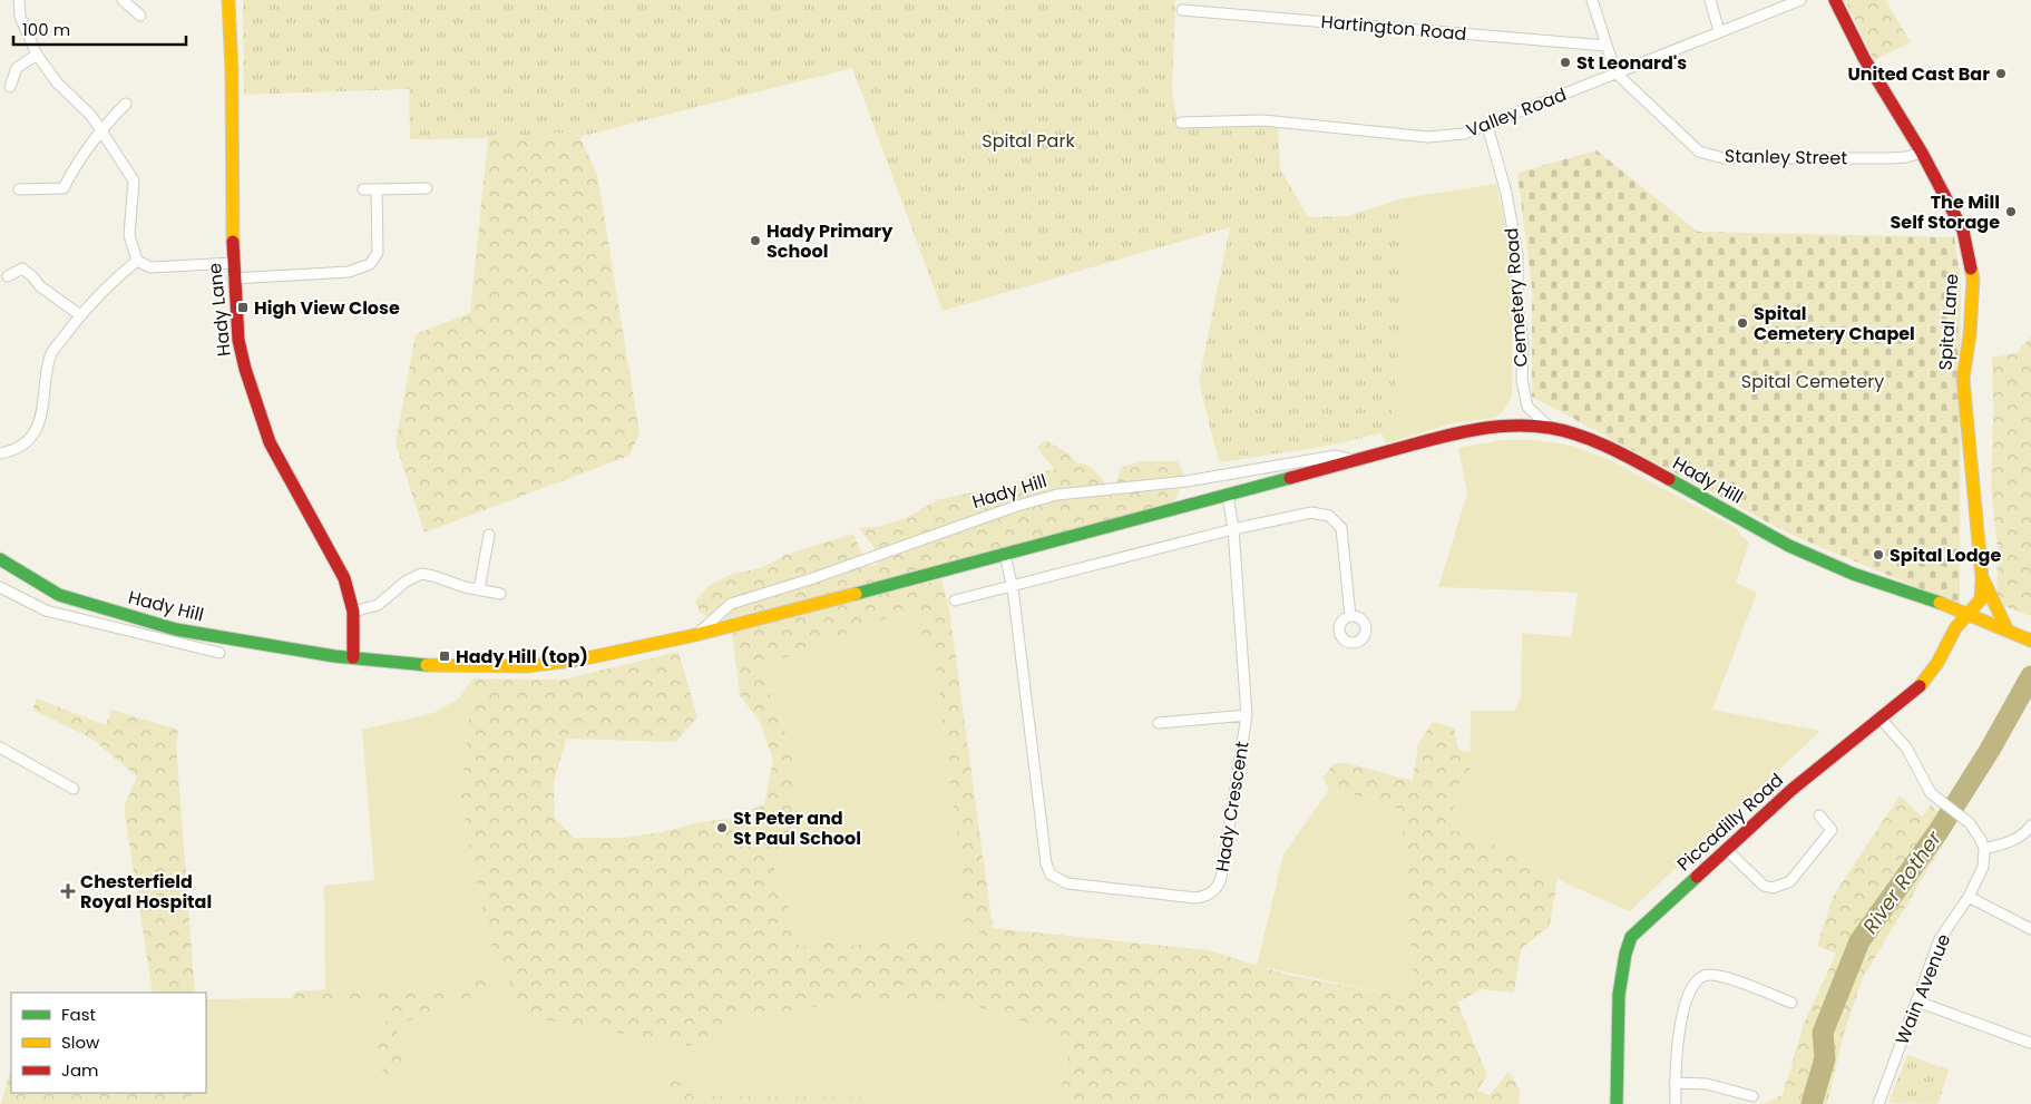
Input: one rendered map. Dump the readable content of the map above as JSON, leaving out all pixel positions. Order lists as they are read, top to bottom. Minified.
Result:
{"streets":{"main road":["Hady Lane","Spital Lane","Hady Hill","Piccadilly Road"],"street":["Hartington Road","Valley Road","Stanley Street","Cemetery Road","Hady Crescent","Wain Avenue"]},"crossings":[["Valley Road","Stanley Street"],["Valley Road","Cemetery Road"],["Stanley Street","Spital Lane"],["Cemetery Road","Hady Hill"],["Hady Lane","Hady Hill"],["Spital Lane","Hady Hill"],["Spital Lane","Piccadilly Road"],["Hady Hill","Hady Crescent"],["Hady Hill","Piccadilly Road"]],"water":["River Rother"],"parks":["Spital Park","Spital Cemetery"],"places":{"other":["St Leonard's","United Cast Bar","The Mill Self Storage","Hady Primary School","Spital Cemetery Chapel","Spital Lodge","St Peter and St Paul School"],"transit":["High View Close","Hady Hill (top)"],"health":["Chesterfield Royal Hospital"]},"legend":["Fast","Slow","Jam"],"scale_bar":"100 m"}
